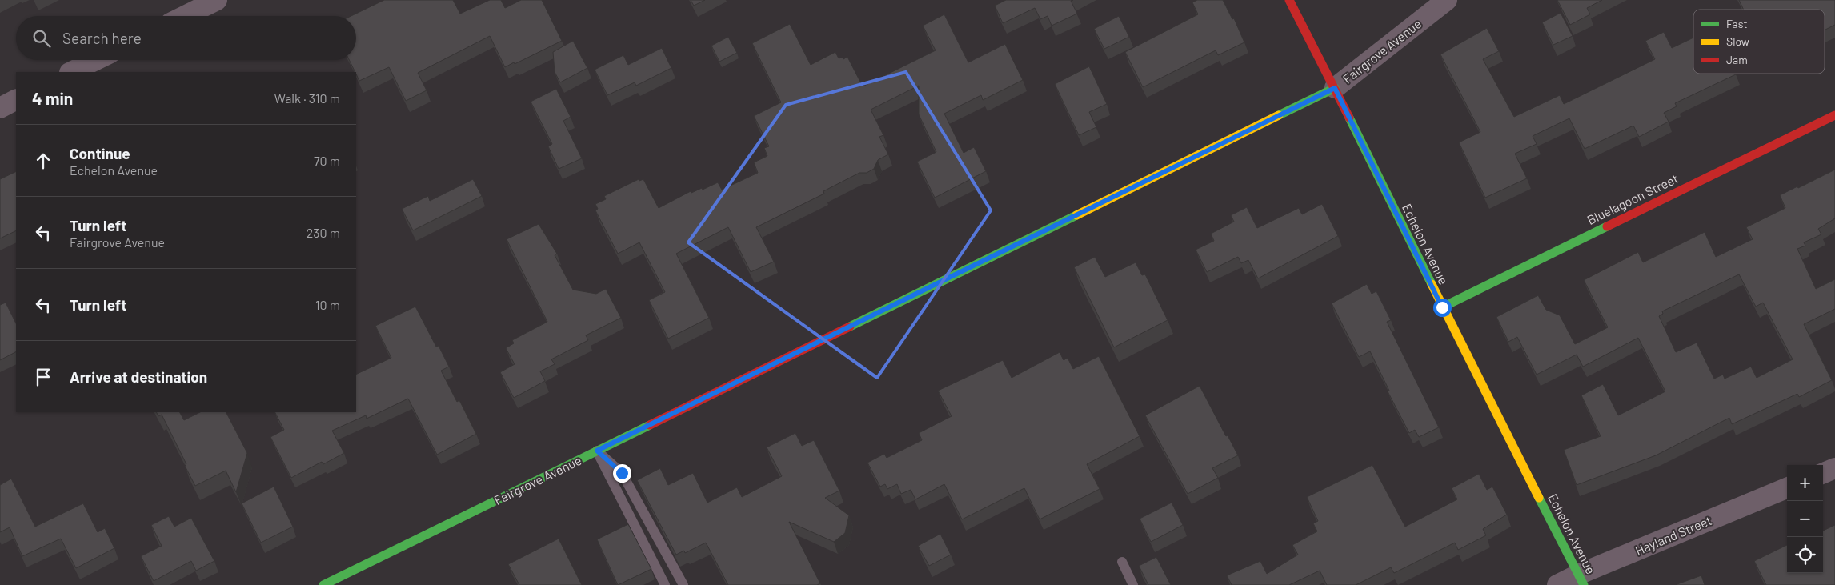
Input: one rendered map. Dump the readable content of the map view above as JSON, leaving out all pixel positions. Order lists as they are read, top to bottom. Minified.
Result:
{"streets":{"street":["Fairgrove Avenue","Bluelagoon Street","Echelon Avenue","Hayland Street"]},"crossings":[["Fairgrove Avenue","Echelon Avenue"],["Bluelagoon Street","Echelon Avenue"],["Echelon Avenue","Hayland Street"]],"legend":["Fast","Slow","Jam"],"page":{"search":"Search here","heading":["4 min","Walk · 310 m"],"list":[["Continue","Echelon Avenue","70 m"],["Turn left","Fairgrove Avenue","230 m"],["Turn left","10 m"],"Arrive at destination"],"map_buttons":["+","−"]}}
